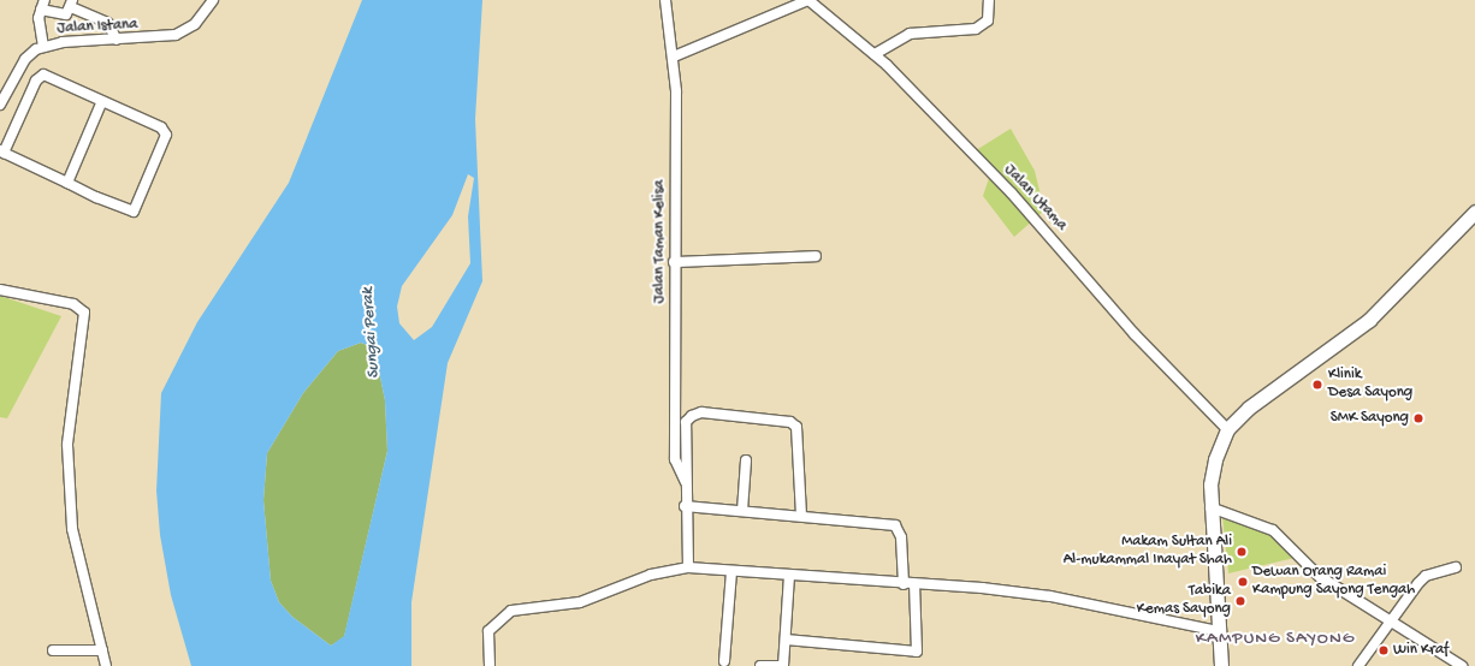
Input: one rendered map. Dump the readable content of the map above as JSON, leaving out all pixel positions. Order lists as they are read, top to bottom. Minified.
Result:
{"streets":{"street":["Jalan Istana","Jalan Utama","Jalan Taman Kelisa"]},"districts":["KAMPUNG SAYONG"],"water":["Sungai Perak"],"places":["Klinik Desa Sayong","SMK Sayong","Makam Sultan Ali Al-mukammal Inayat Shah","Dewan Orang Ramai Kampung Sayong Tengah","Tabika Kemas Sayong","Win Kraf"]}
